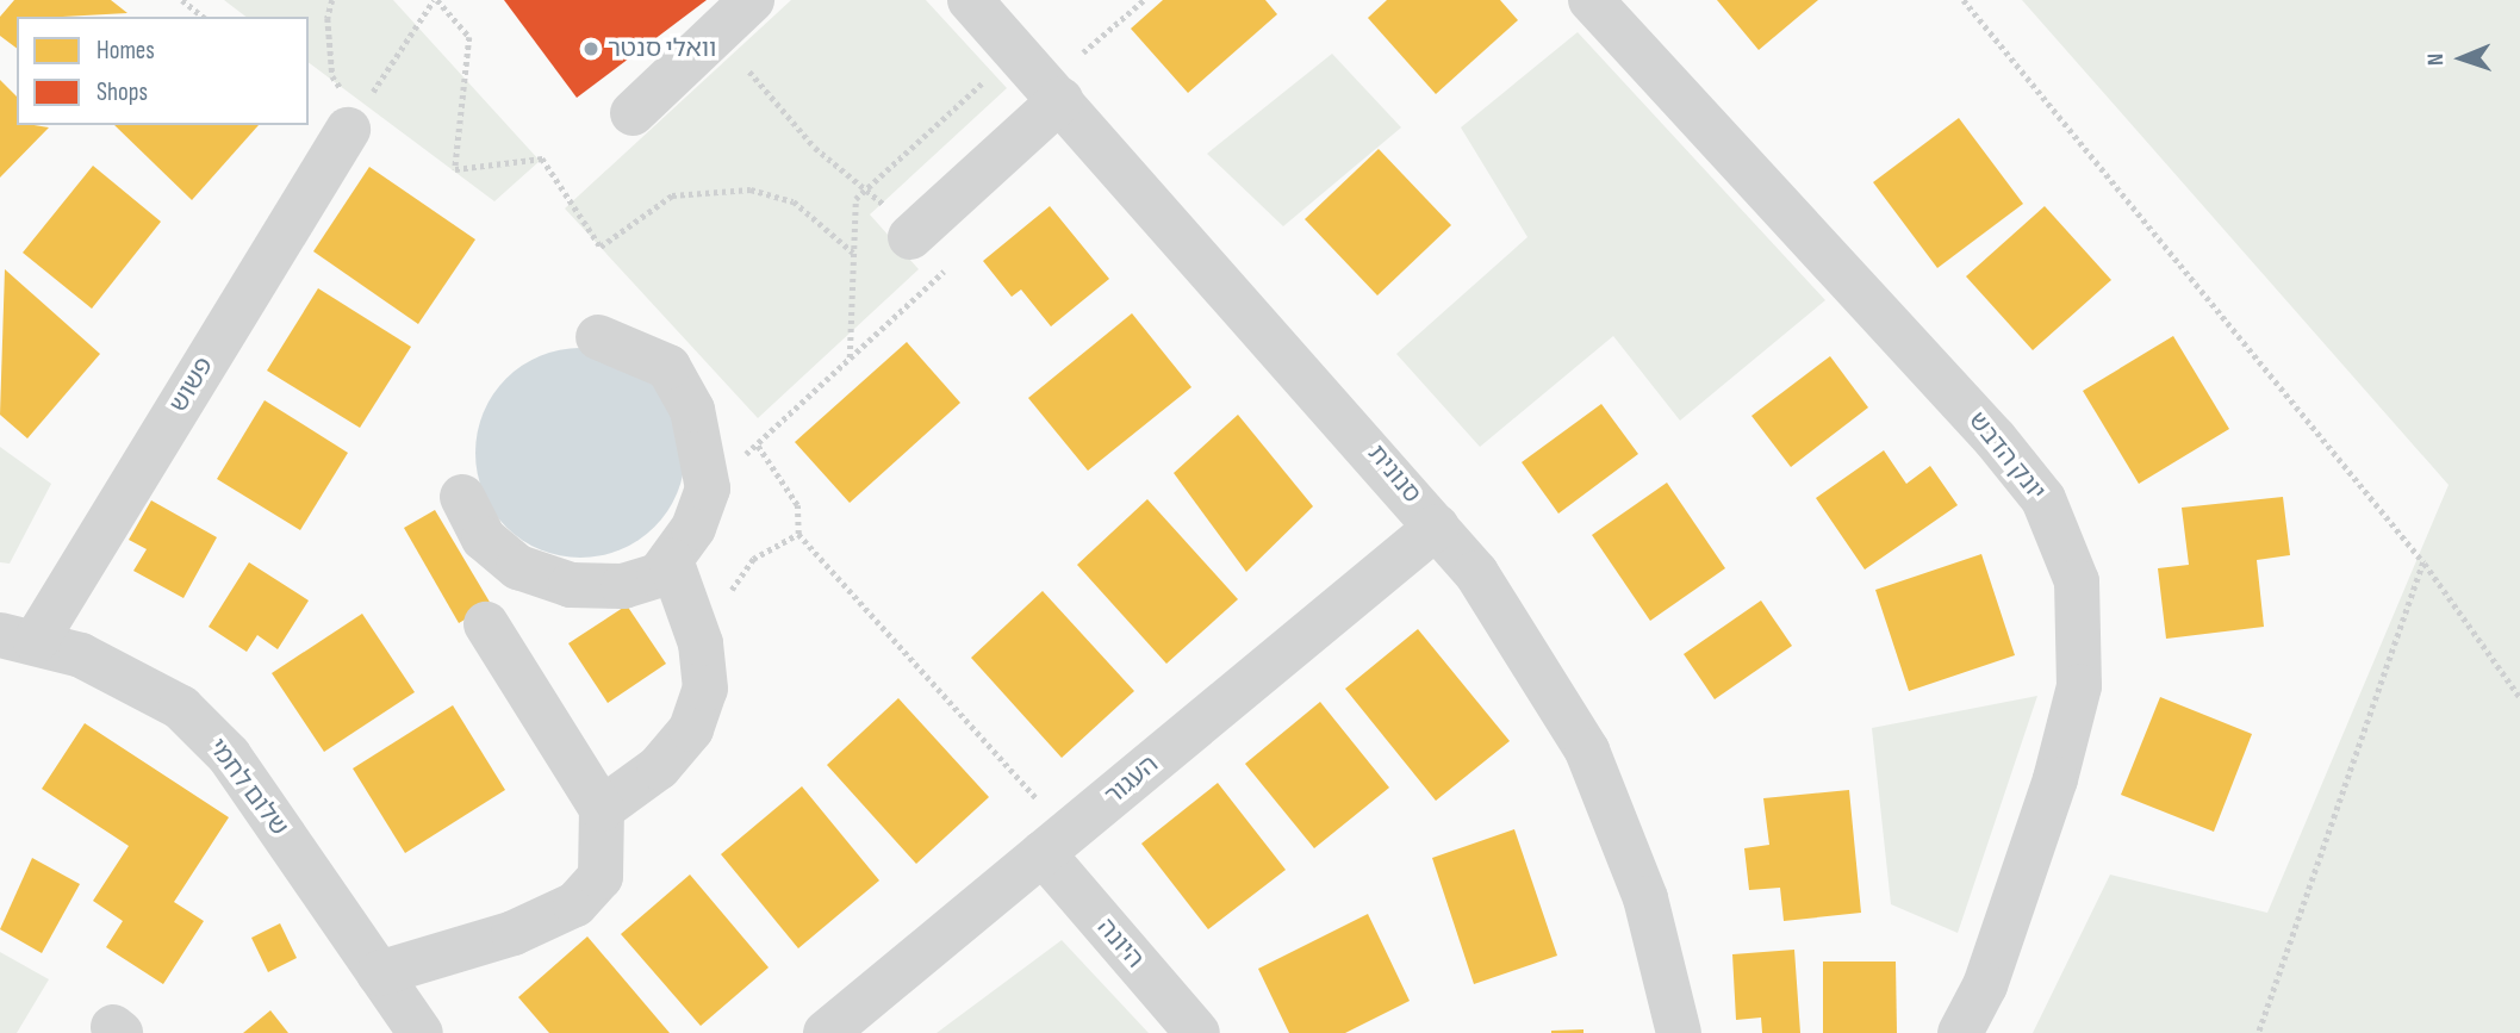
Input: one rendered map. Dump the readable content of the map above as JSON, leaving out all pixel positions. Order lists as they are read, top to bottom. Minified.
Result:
{"streets":{"street":["פשוש","יונק הדבש","סנונית","העגור","שלום לחמי","היונה"]},"crossings":[["פשוש","שלום לחמי"],["סנונית","העגור"],["העגור","היונה"]],"places":["וואלי סנטר"],"legend":["Homes","Shops"],"north":"left"}
